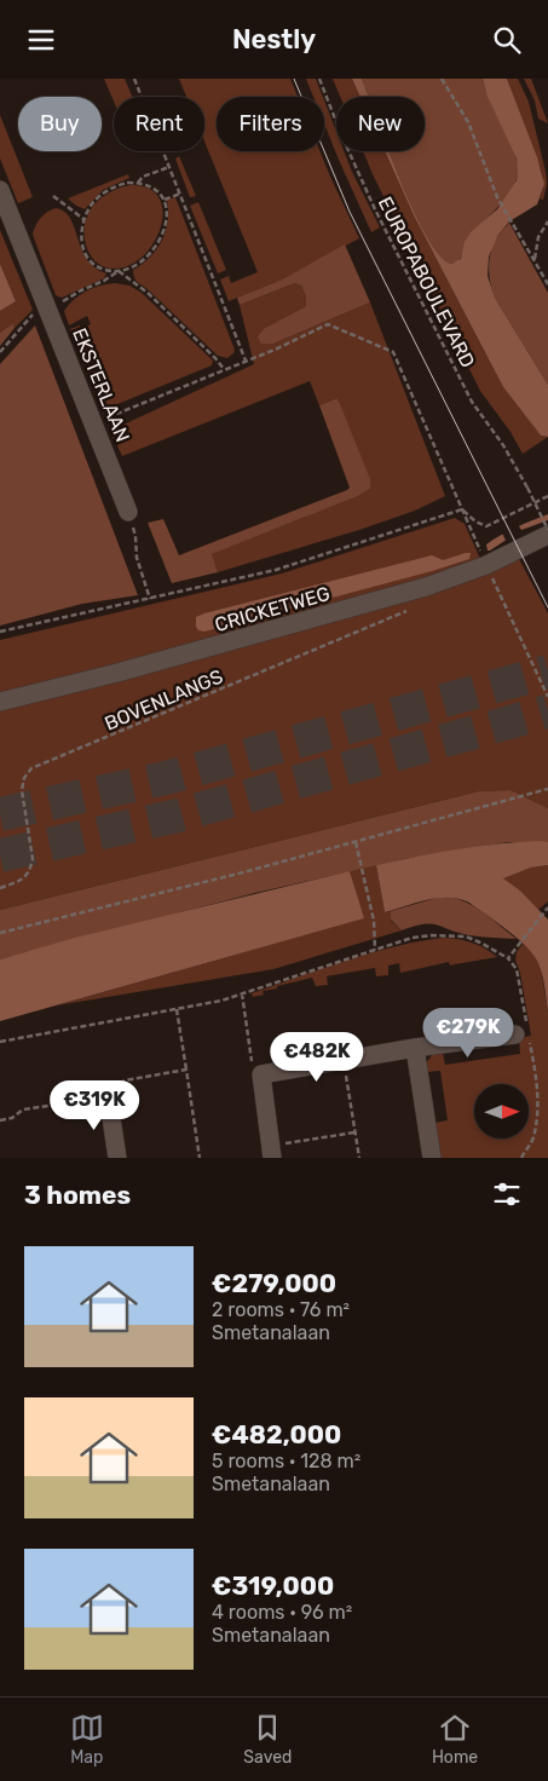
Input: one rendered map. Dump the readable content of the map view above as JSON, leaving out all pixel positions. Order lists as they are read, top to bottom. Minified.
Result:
{"streets":{"street":["EKSTERLAAN","CRICKETWEG"],"path":["EUROPABOULEVARD","BOVENLANGS"]},"crossings":[["CRICKETWEG","BOVENLANGS"]],"north":"right","page":{"header":"Nestly","chip":["Buy","Rent","Filters","New"],"price":["€279K","€482K","€319K"],"heading":"3 homes","list":[{"name":"€279,000","note":"2 rooms · 76 m² · Smetanalaan"},{"name":"€482,000","note":"5 rooms · 128 m² · Smetanalaan"},{"name":"€319,000","note":"4 rooms · 96 m² · Smetanalaan"}],"tabs":["Map","Saved","Home"]}}
